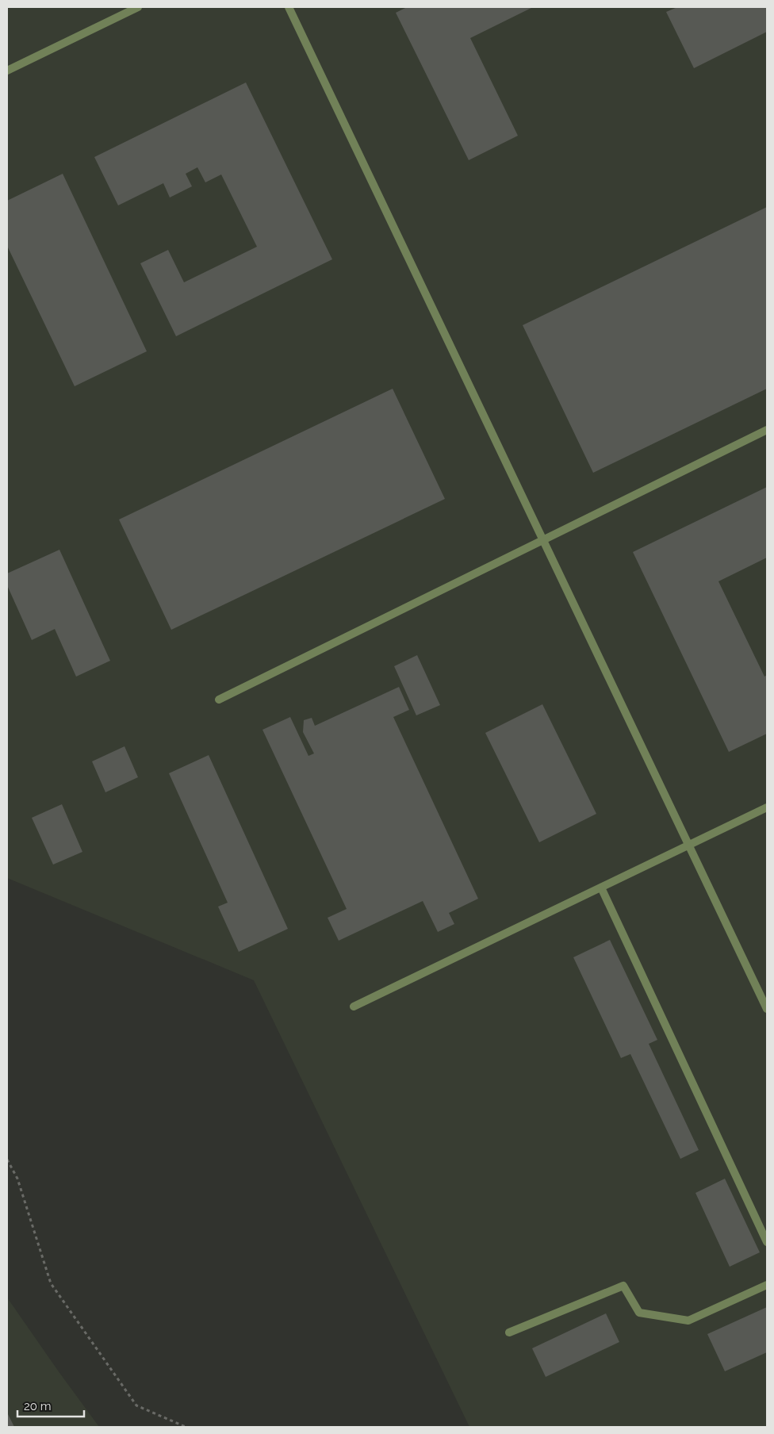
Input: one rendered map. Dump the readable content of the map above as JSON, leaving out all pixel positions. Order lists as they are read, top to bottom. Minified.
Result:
{"scale_bar":"20 m"}
